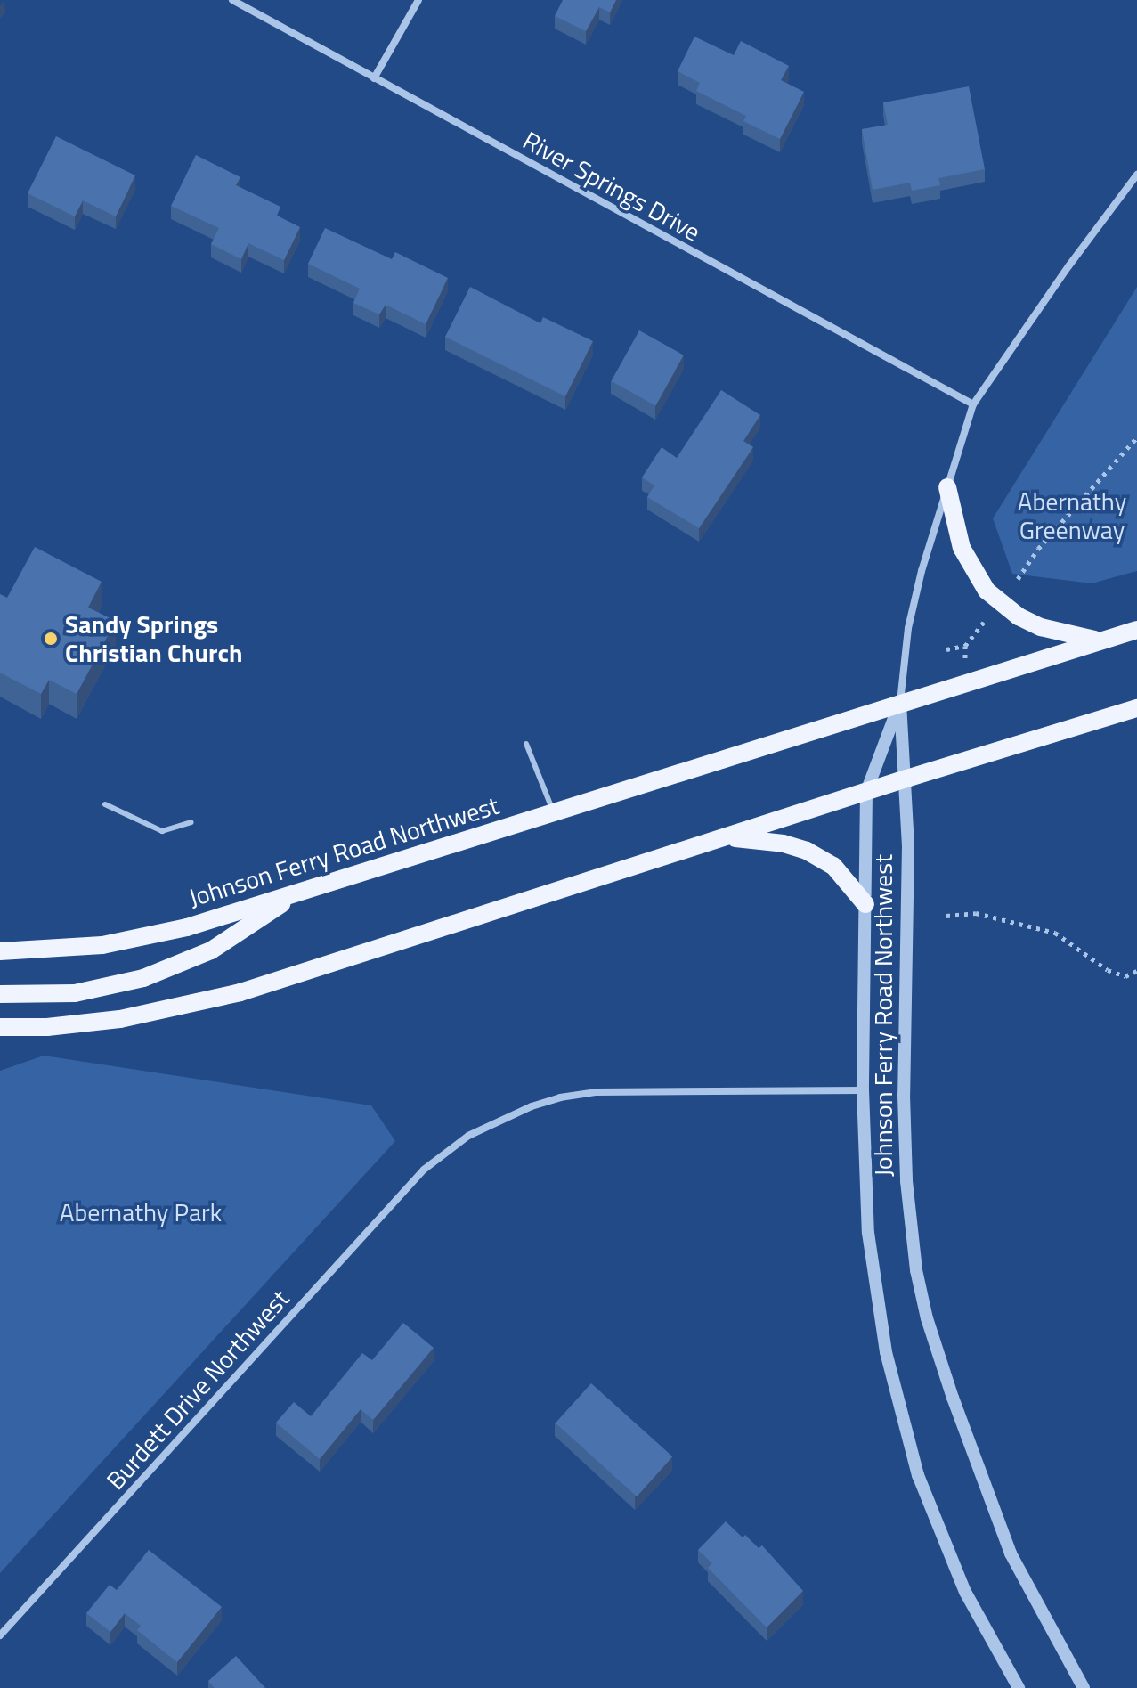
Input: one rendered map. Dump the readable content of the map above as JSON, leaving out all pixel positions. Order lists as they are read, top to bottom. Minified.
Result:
{"streets":{"main road":["Johnson Ferry Road Northwest"],"street":["River Springs Drive","Burdett Drive Northwest"]},"crossings":[["Johnson Ferry Road Northwest","Burdett Drive Northwest"]],"parks":["Abernathy Greenway","Abernathy Park"],"places":["Sandy Springs Christian Church"]}
